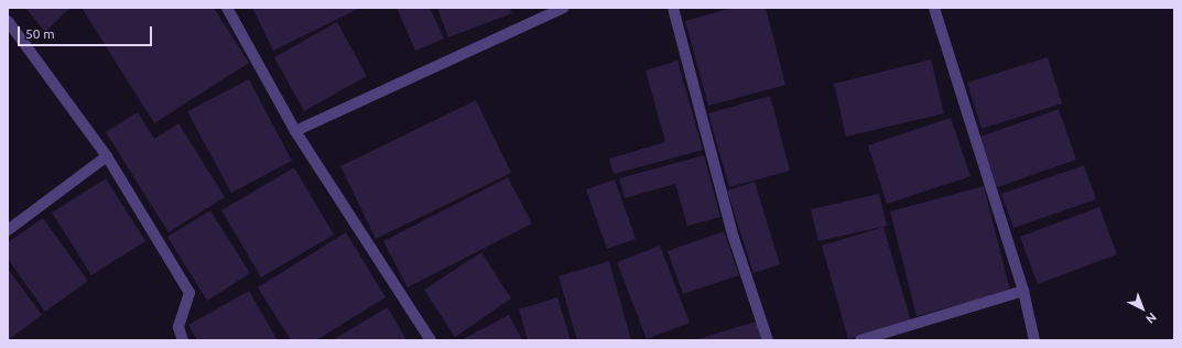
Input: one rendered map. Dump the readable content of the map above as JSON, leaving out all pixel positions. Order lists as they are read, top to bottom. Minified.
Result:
{"scale_bar":"50 m","north":"bottom right"}
